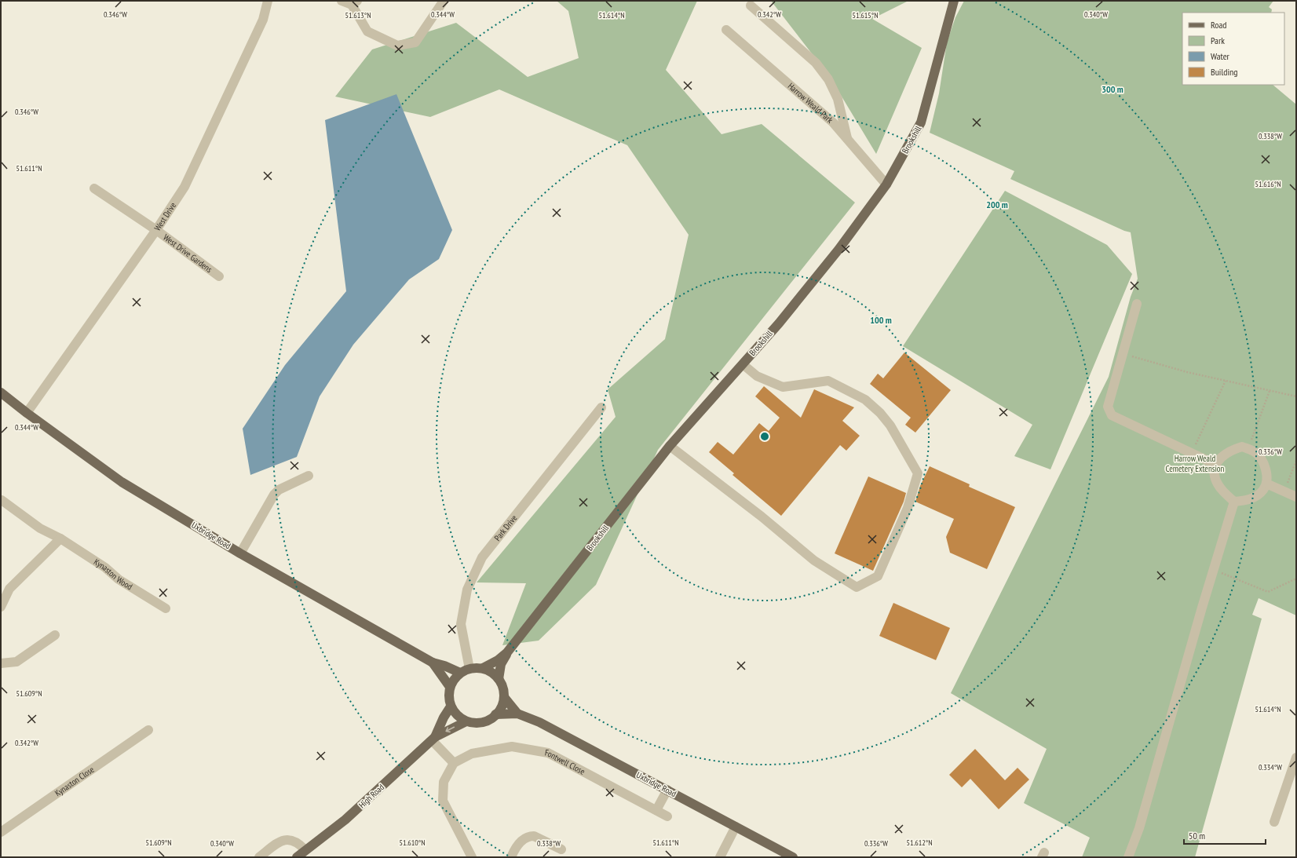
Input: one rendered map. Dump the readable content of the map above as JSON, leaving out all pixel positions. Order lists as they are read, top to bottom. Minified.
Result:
{"streets":{"main road":["Brookshill","Uxbridge Road","High Road"],"street":["Harrow Weald Park","West Drive","West Drive Gardens","Park Drive","Kynaston Wood","Fontwell Close","Kynaston Close"]},"crossings":[["Harrow Weald Park","Brookshill"],["Brookshill","Park Drive"],["Brookshill","Uxbridge Road"],["Brookshill","High Road"],["West Drive","West Drive Gardens"],["West Drive","Uxbridge Road"],["Park Drive","Uxbridge Road"],["Park Drive","High Road"],["Uxbridge Road","High Road"]],"parks":["Harrow Weald Cemetery Extension"],"legend":["Road","Park","Water","Building"],"scale_bar":"50 m","coordinates":["0.346°W","0.342°W","0.340°W","0.344°W","51.613°N","51.614°N","51.615°N","0.338°W","51.611°N","51.616°N","0.336°W","51.609°N","0.334°W","51.610°N","51.612°N"],"rings":["300 m","200 m","100 m"]}
